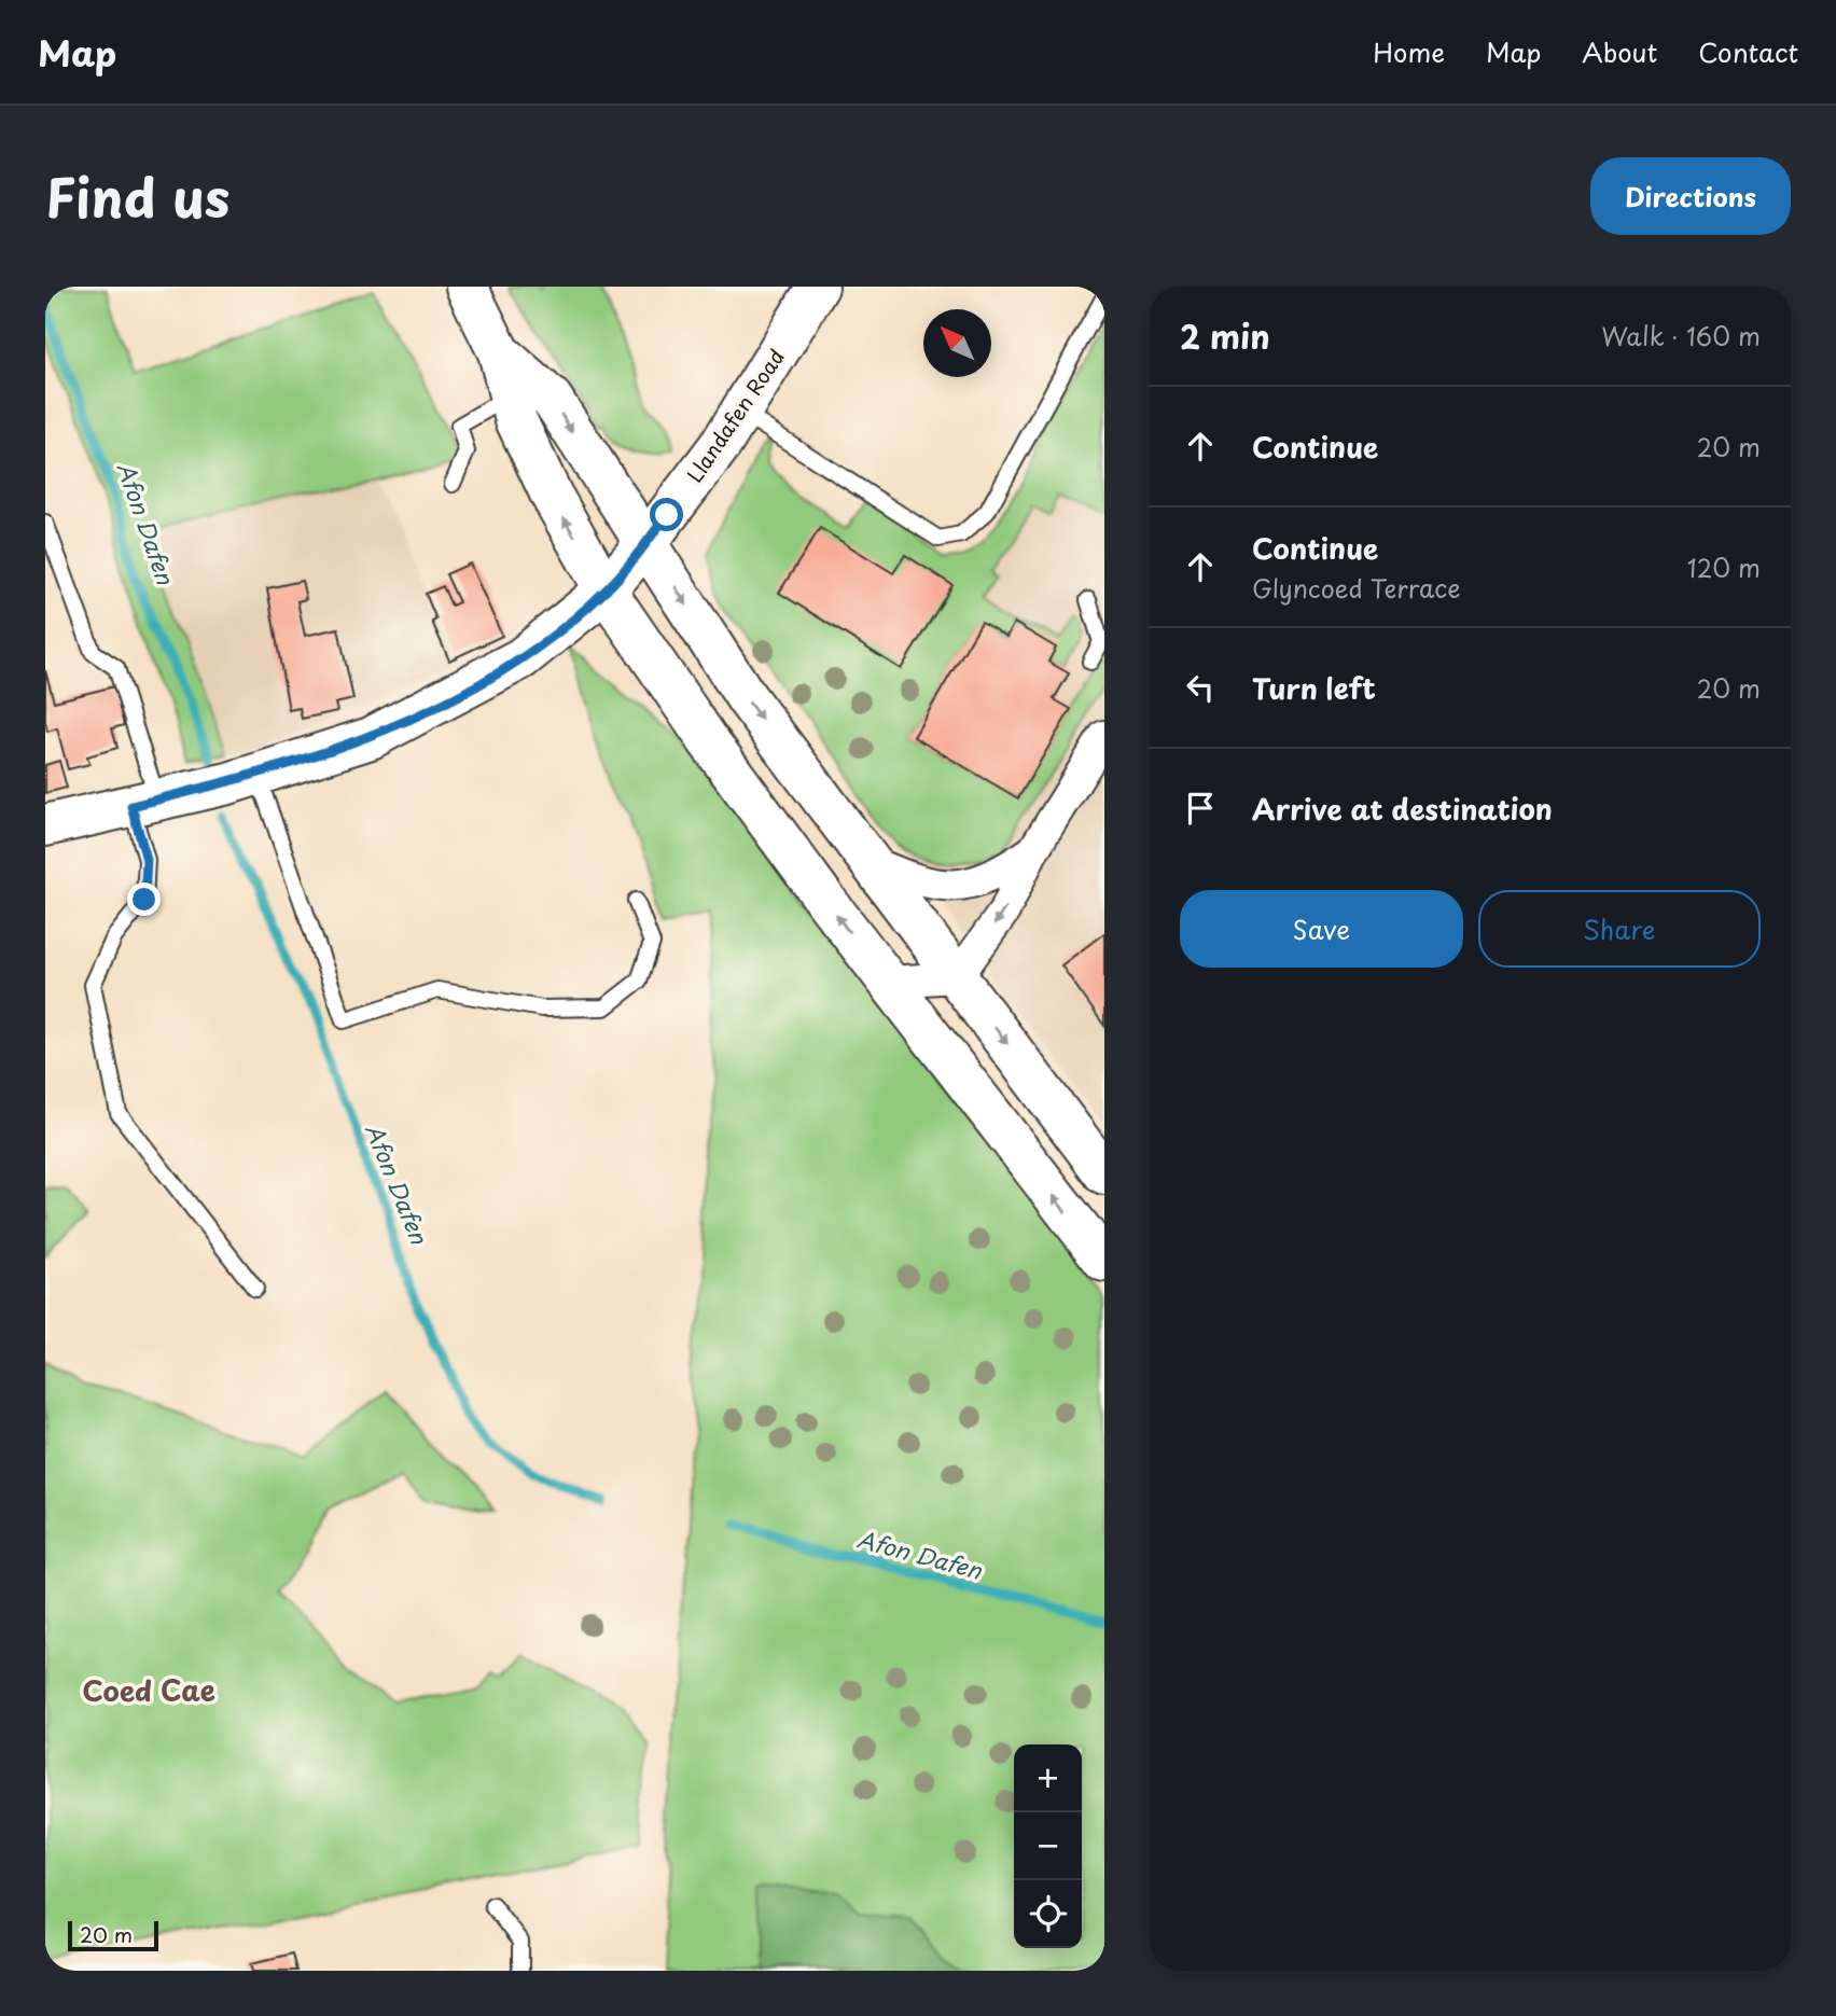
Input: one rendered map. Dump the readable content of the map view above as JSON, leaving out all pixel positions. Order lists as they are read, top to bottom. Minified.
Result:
{"streets":{"main road":["Llandafen Road"]},"districts":["Coed Cae"],"water":["Afon Dafen"],"scale_bar":"20 m","north":"top left","page":{"header":"Map","nav":["Home","Map","About","Contact"],"title":"Find us","buttons":["Directions",["Save","Share"]],"heading":["2 min","Walk · 160 m"],"list":[["Continue","20 m"],["Continue","Glyncoed Terrace","120 m"],["Turn left","20 m"],"Arrive at destination"],"map_buttons":["+","−"],"scale":"20 m"}}
